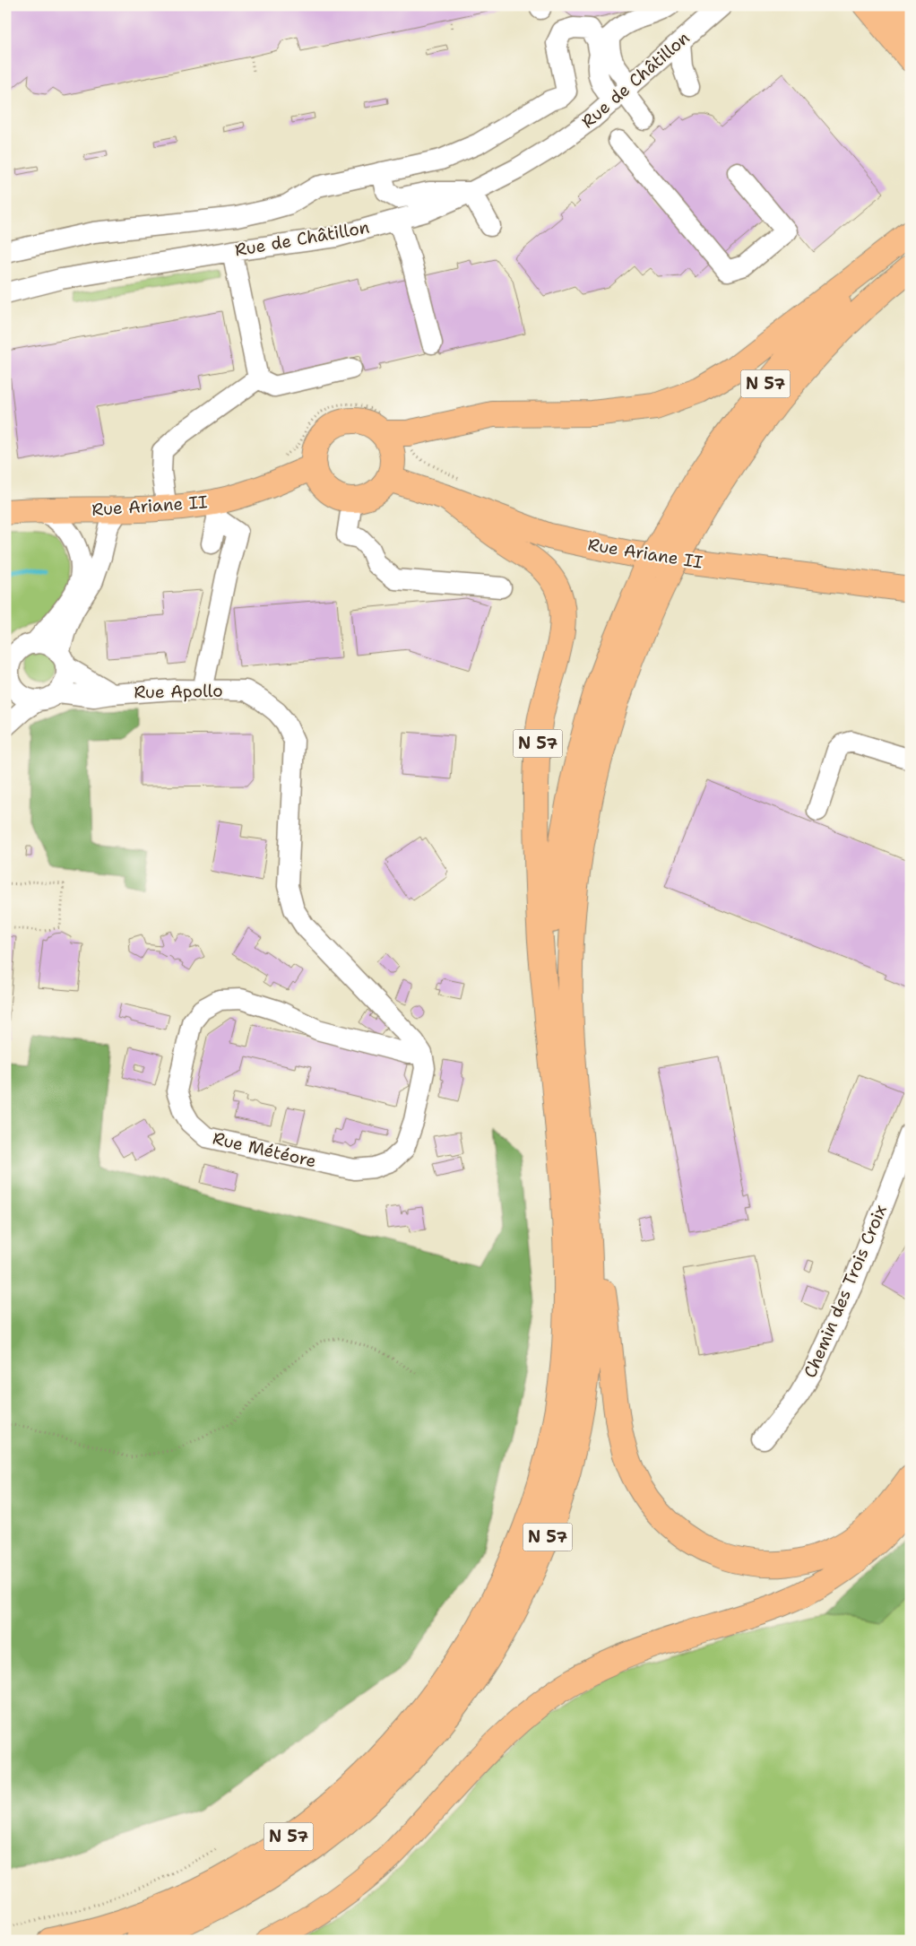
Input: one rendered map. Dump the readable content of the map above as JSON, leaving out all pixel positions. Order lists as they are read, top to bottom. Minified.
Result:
{"streets":{"main road":["N 57","Rue Ariane II"],"street":["Rue de Châtillon","Rue Apollo","Rue Météore","Chemin des Trois Croix"]},"crossings":[["N 57","Rue Ariane II"],["Rue Apollo","Rue Météore"]]}
